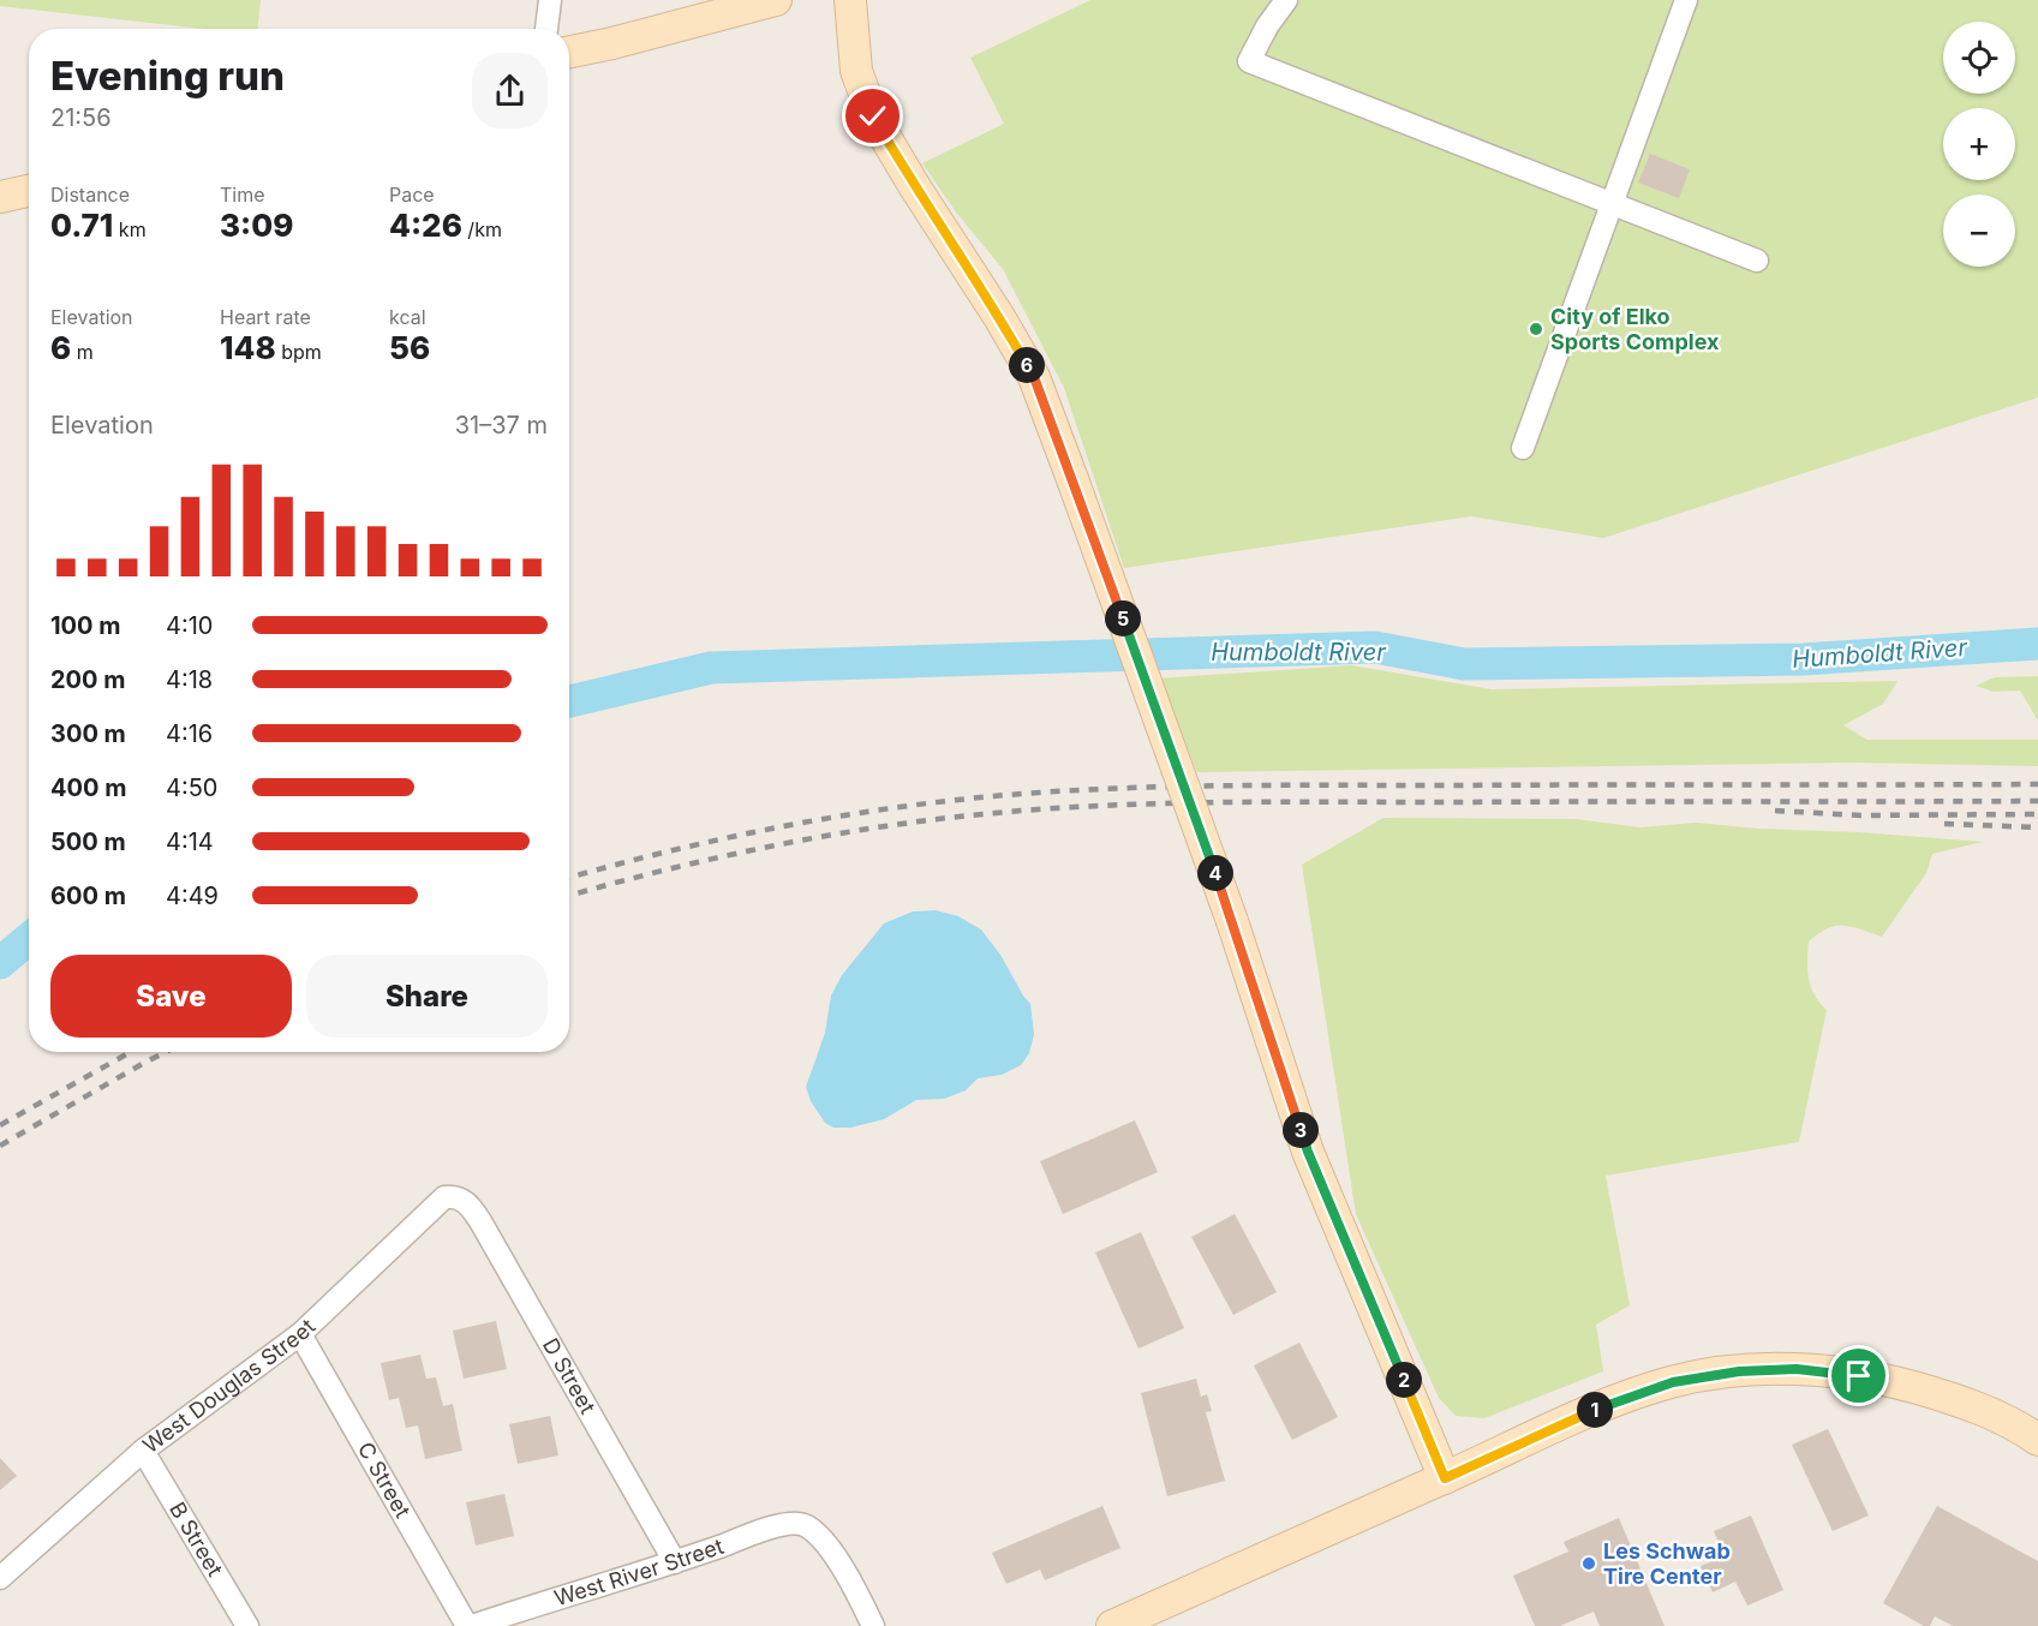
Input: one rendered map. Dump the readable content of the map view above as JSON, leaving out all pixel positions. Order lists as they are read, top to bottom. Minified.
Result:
{"streets":{"street":["D Street","West Douglas Street","C Street","B Street","West River Street"]},"crossings":[["D Street","West Douglas Street"],["D Street","West River Street"],["West Douglas Street","C Street"],["West Douglas Street","B Street"],["C Street","West River Street"]],"water":["Humboldt River"],"places":["City of Elko Sports Complex","Les Schwab Tire Center"],"page":{"map_buttons":["+","−"],"heading":["Evening run","21:56"],"stats":[["Distance","0.71 km"],["Time","3:09"],["Pace","4:26 /km"],["Elevation","6 m"],["Heart rate","148 bpm"],["kcal","56"]],"pins":["6","5","4","3","2","1"],"chart":["Elevation","31–37 m"],"list":[{"name":"100 m","note":"4:10"},{"name":"200 m","note":"4:18"},{"name":"300 m","note":"4:16"},{"name":"400 m","note":"4:50"},{"name":"500 m","note":"4:14"},{"name":"600 m","note":"4:49"}],"buttons":["Save","Share"]}}
